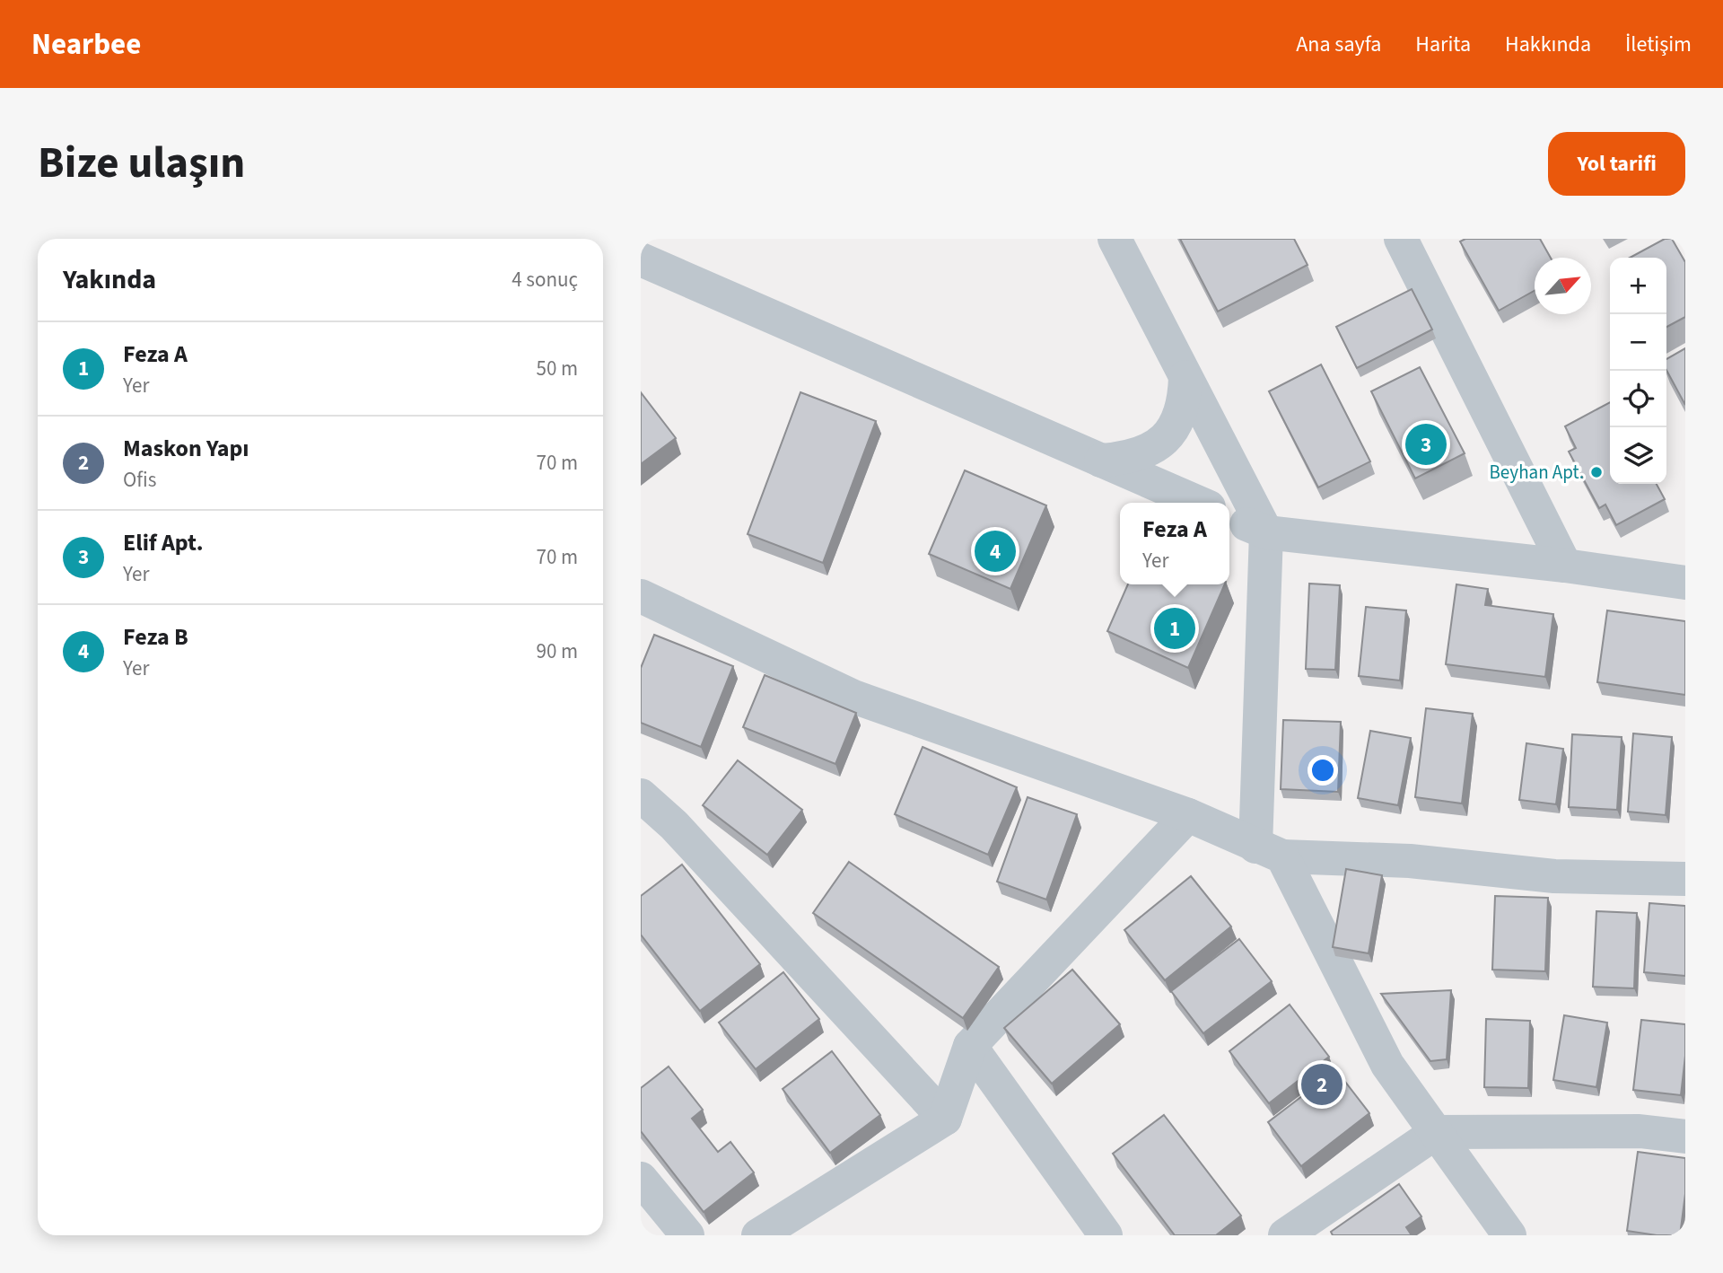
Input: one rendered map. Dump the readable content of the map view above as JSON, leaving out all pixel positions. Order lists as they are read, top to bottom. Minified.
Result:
{"places":["Beyhan Apt."],"north":"top right","page":{"header":"Nearbee","nav":["Ana sayfa","Harita","Hakkında","İletişim"],"title":"Bize ulaşın","buttons":"Yol tarifi","heading":["Yakında","4 sonuç"],"map_buttons":["+","−"],"list":[{"mark":"1","name":"Feza A","note":"Yer","value":"50 m"},{"mark":"2","name":"Maskon Yapı","note":"Ofis","value":"70 m"},{"mark":"3","name":"Elif Apt.","note":"Yer","value":"70 m"},{"mark":"4","name":"Feza B","note":"Yer","value":"90 m"}],"pins":["3","4","1","2"],"popup":["Feza A","Yer"]}}
